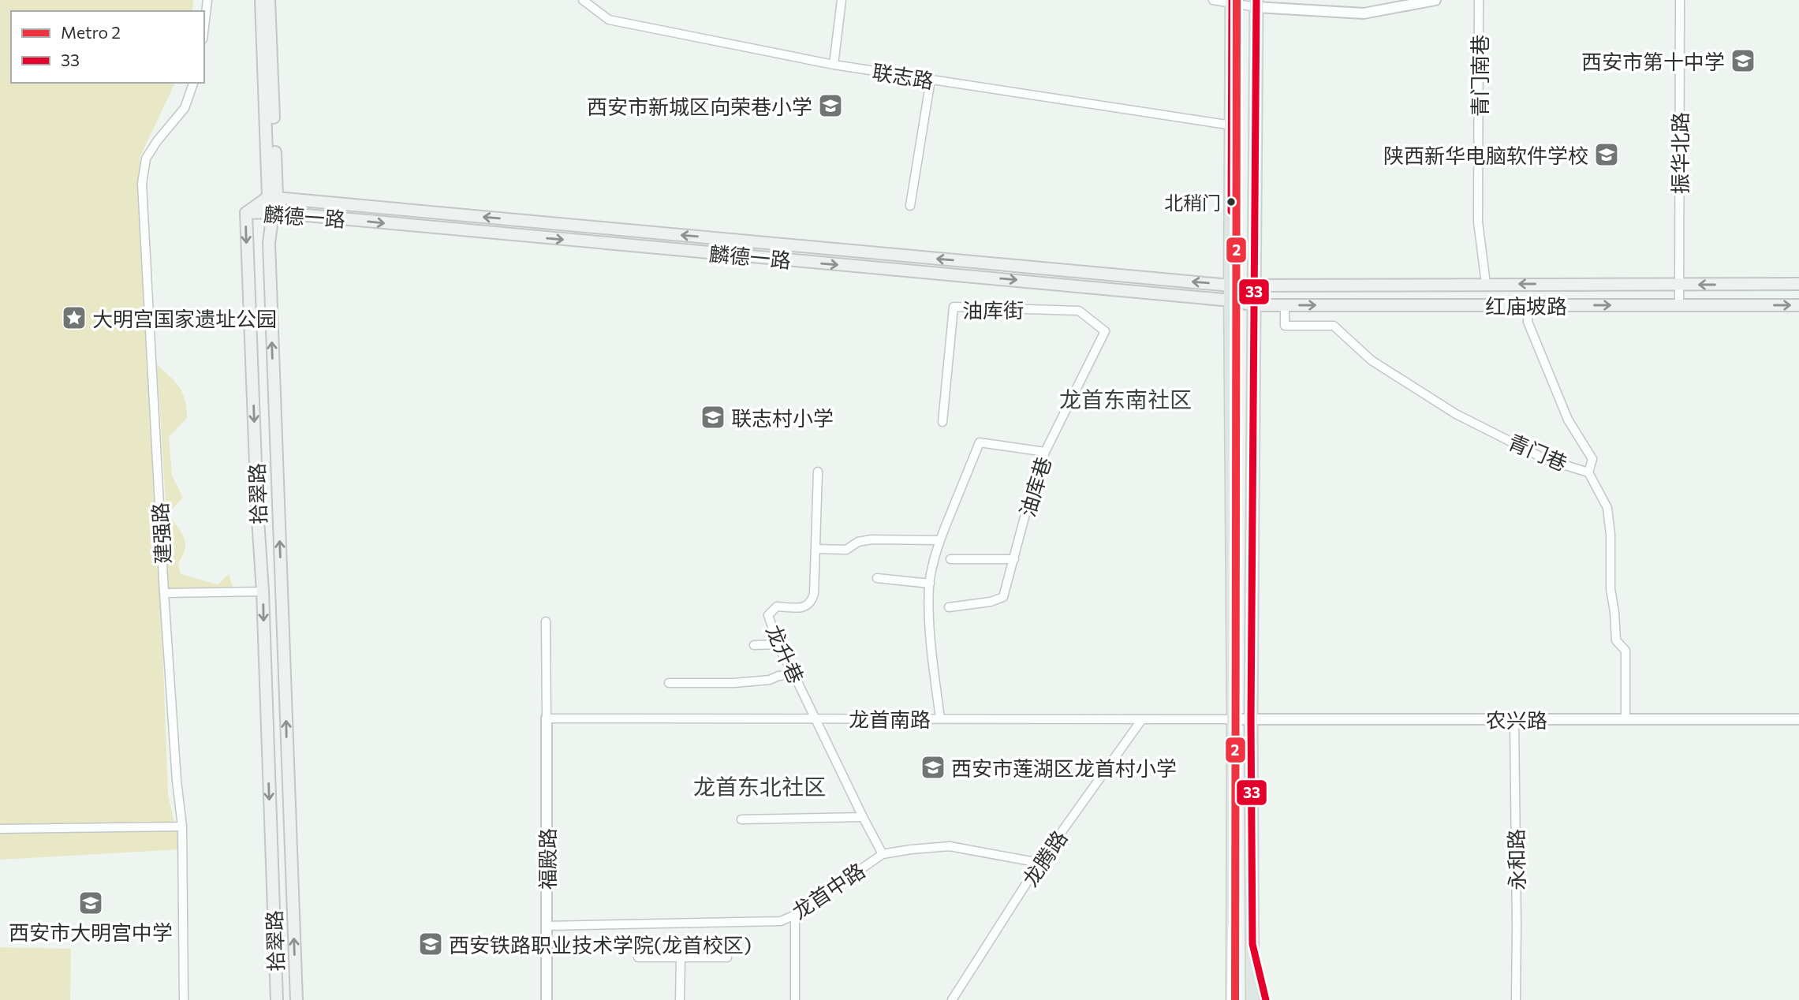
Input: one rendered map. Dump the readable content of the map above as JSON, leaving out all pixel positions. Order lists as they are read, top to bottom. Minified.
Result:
{"streets":{"main road":["麟德一路","红庙坡路","拾翠路"],"street":["联志路","青门南巷","振华北路","油库街","青门巷","油库巷","建强路","龙升巷","龙首南路","农兴路","龙腾路","福殿路","永和路","龙首中路"]},"crossings":[["青门南巷","红庙坡路"],["振华北路","红庙坡路"],["麟德一路","红庙坡路"],["麟德一路","拾翠路"],["红庙坡路","青门巷"],["油库街","油库巷"],["青门巷","农兴路"],["龙升巷","龙首南路"],["龙升巷","龙首中路"],["龙首南路","农兴路"],["龙首南路","龙腾路"],["龙首南路","福殿路"],["农兴路","永和路"],["龙腾路","龙首中路"],["福殿路","龙首中路"]],"districts":["龙首东南社区","龙首东北社区"],"places":{"school or university":["西安市第十中学","西安市新城区向荣巷小学","陕西新华电脑软件学校","联志村小学","西安市莲湖区龙首村小学","西安市大明宫中学","西安铁路职业技术学院(龙首校区)"],"other":["北稍门"],"place":["大明宫国家遗址公园"]},"lines":["metro line 2","transit line 33"],"legend":["Metro 2","33"]}
